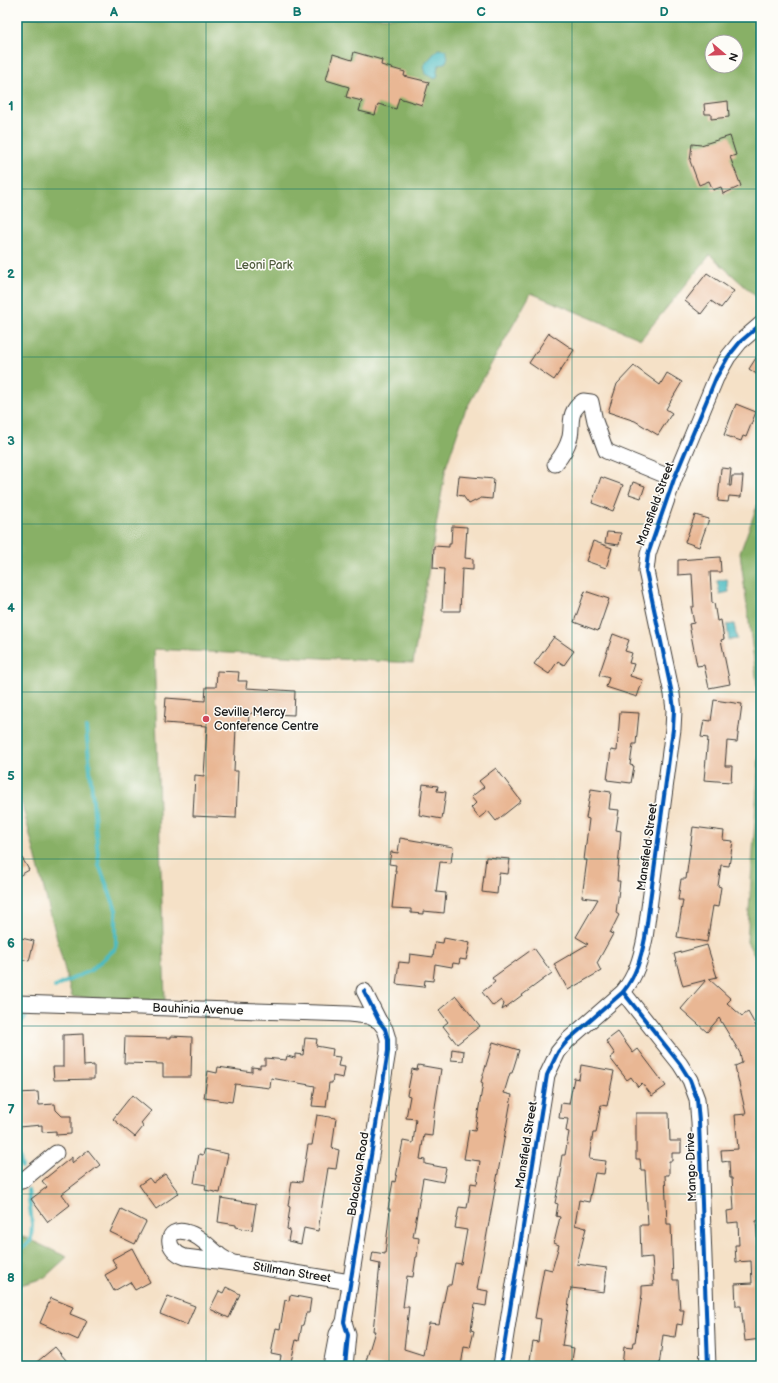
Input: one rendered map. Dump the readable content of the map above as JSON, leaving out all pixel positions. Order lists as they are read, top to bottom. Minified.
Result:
{"streets":{"street":["Mansfield Street","Bauhinia Avenue","Mango Drive","Balaclava Road","Stillman Street"]},"crossings":[["Mansfield Street","Mango Drive"],["Bauhinia Avenue","Balaclava Road"],["Balaclava Road","Stillman Street"]],"parks":["Leoni Park"],"places":["Seville Mercy Conference Centre"],"north":"right","grid":{"columns":["A","B","C","D"],"rows":["1","2","3","4","5","6","7","8"]}}
